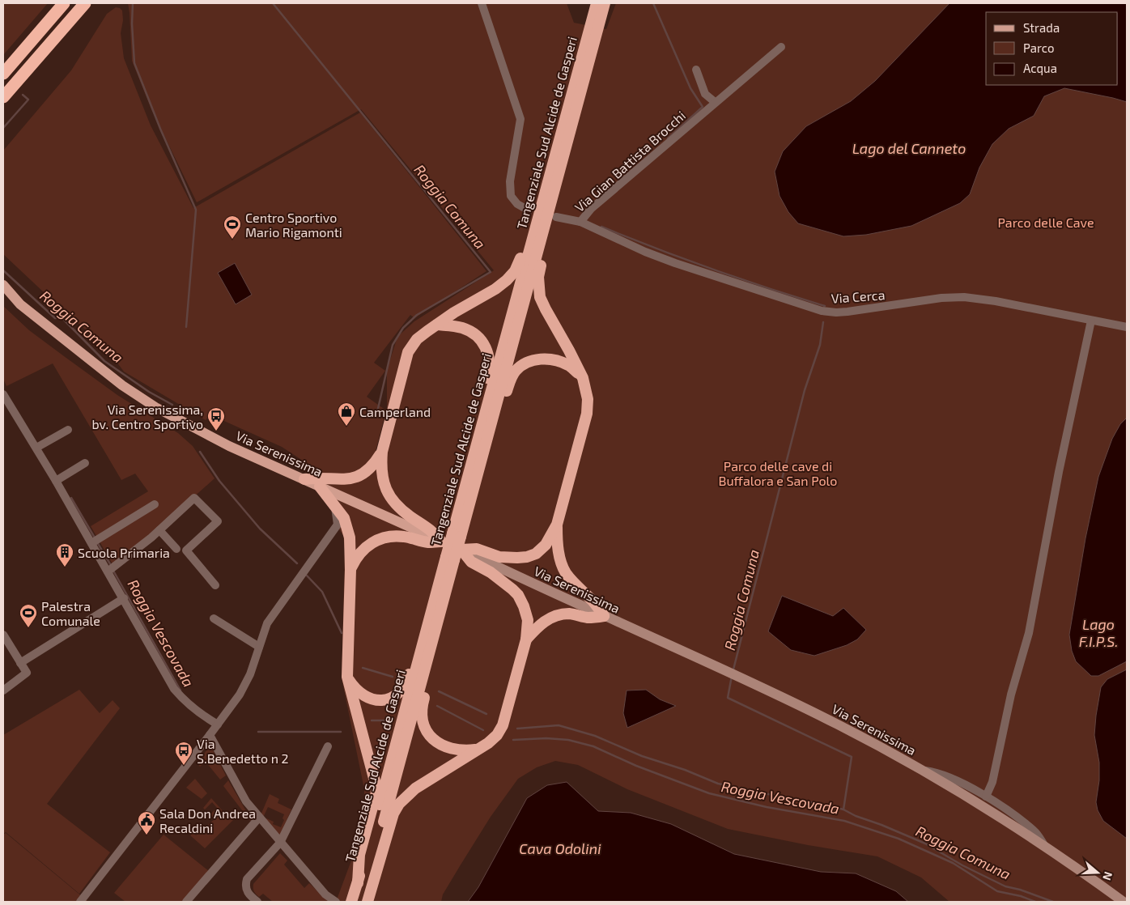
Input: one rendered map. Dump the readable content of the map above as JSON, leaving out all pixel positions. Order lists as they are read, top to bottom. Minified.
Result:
{"streets":{"highway":["Tangenziale Sud Alcide de Gasperi"],"main road":["Via Serenissima"],"street":["Via Gian Battista Brocchi","Via Cerca"]},"crossings":[["Via Gian Battista Brocchi","Via Cerca"]],"water":["Lago del Canneto","Roggia Comuna","Lago F.I.P.S.","Roggia Vescovada","Cava Odolini"],"parks":["Parco delle Cave","Parco delle cave di Buffalora e San Polo"],"places":{"sports":["Centro Sportivo Mario Rigamonti","Palestra Comunale"],"shop":["Camperland"],"bus stop":["Via Serenissima, bv. Centro Sportivo","Via S.Benedetto n 2"],"building":["Scuola Primaria"],"public building":["Sala Don Andrea Recaldini"]},"legend":["Strada","Parco","Acqua"],"north":"right"}
